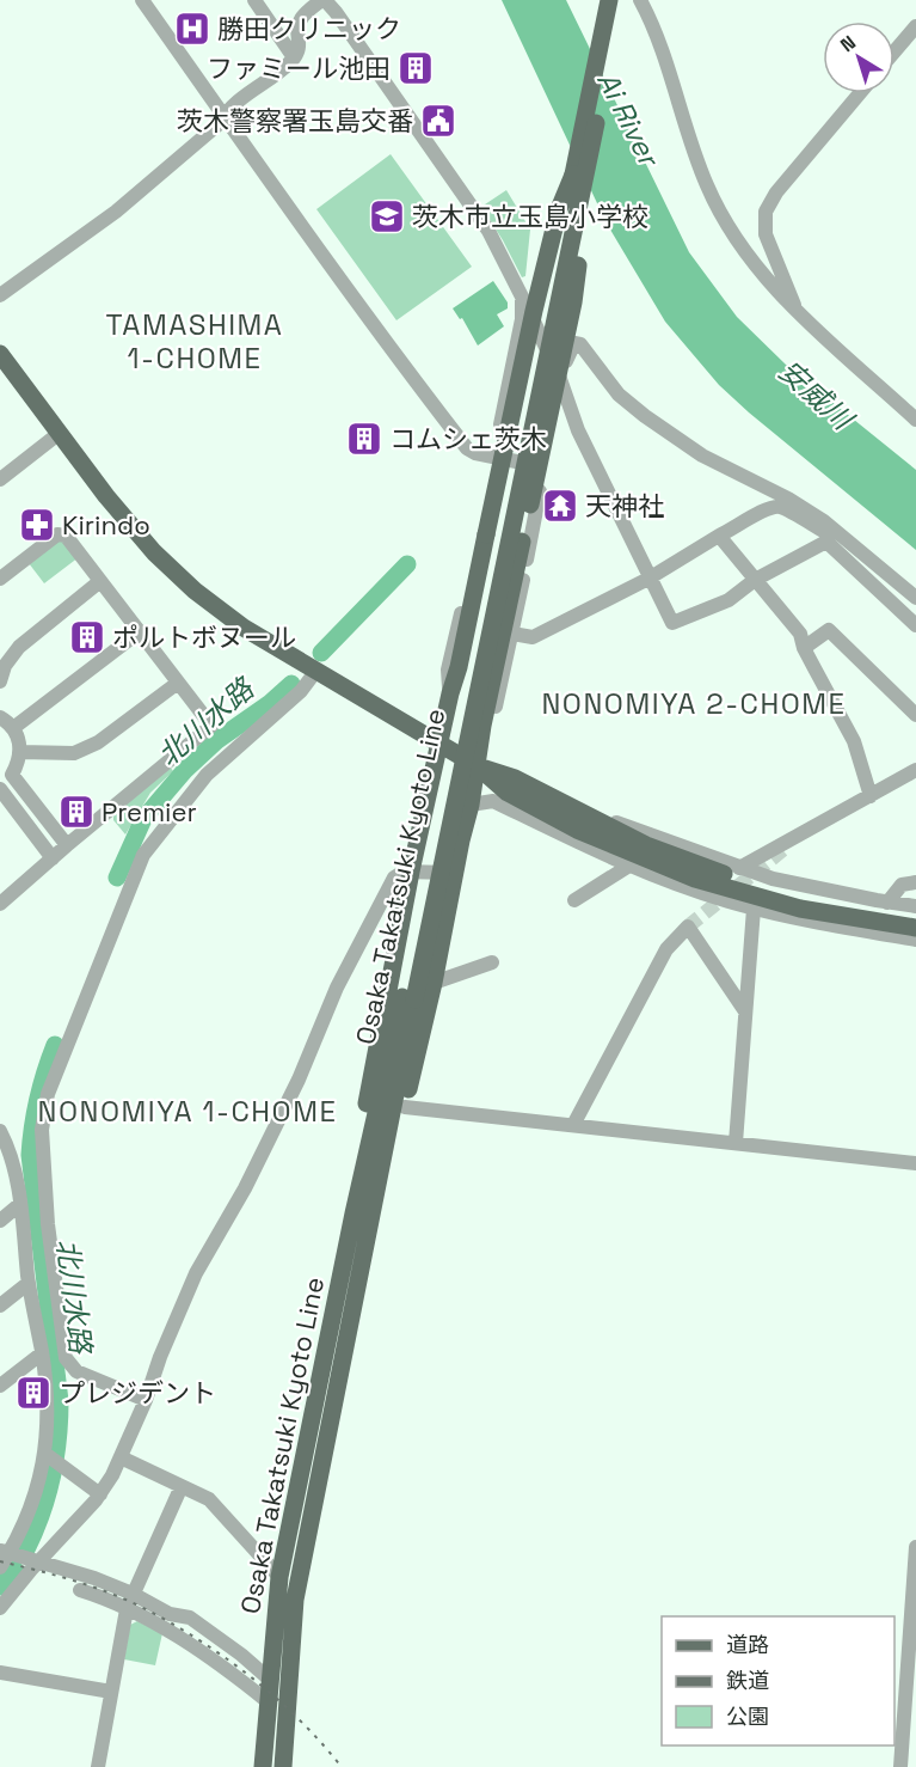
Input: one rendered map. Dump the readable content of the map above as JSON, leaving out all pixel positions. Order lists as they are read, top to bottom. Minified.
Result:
{"streets":{"main road":["Osaka Takatsuki Kyoto Line"]},"districts":["TAMASHIMA 1-CHOME","NONOMIYA 2-CHOME","NONOMIYA 1-CHOME"],"water":["Ai River","安威川","北川水路"],"places":{"hospital":["勝田クリニック"],"building":["ファミール池田","コムシェ茨木","ポルトボヌール","Premier","プレジデント"],"public building":["茨木警察署玉島交番"],"school or university":["茨木市立玉島小学校"],"temple":["天神社"],"pharmacy":["Kirindo"]},"legend":["道路","鉄道","公園"],"north":"top left"}
